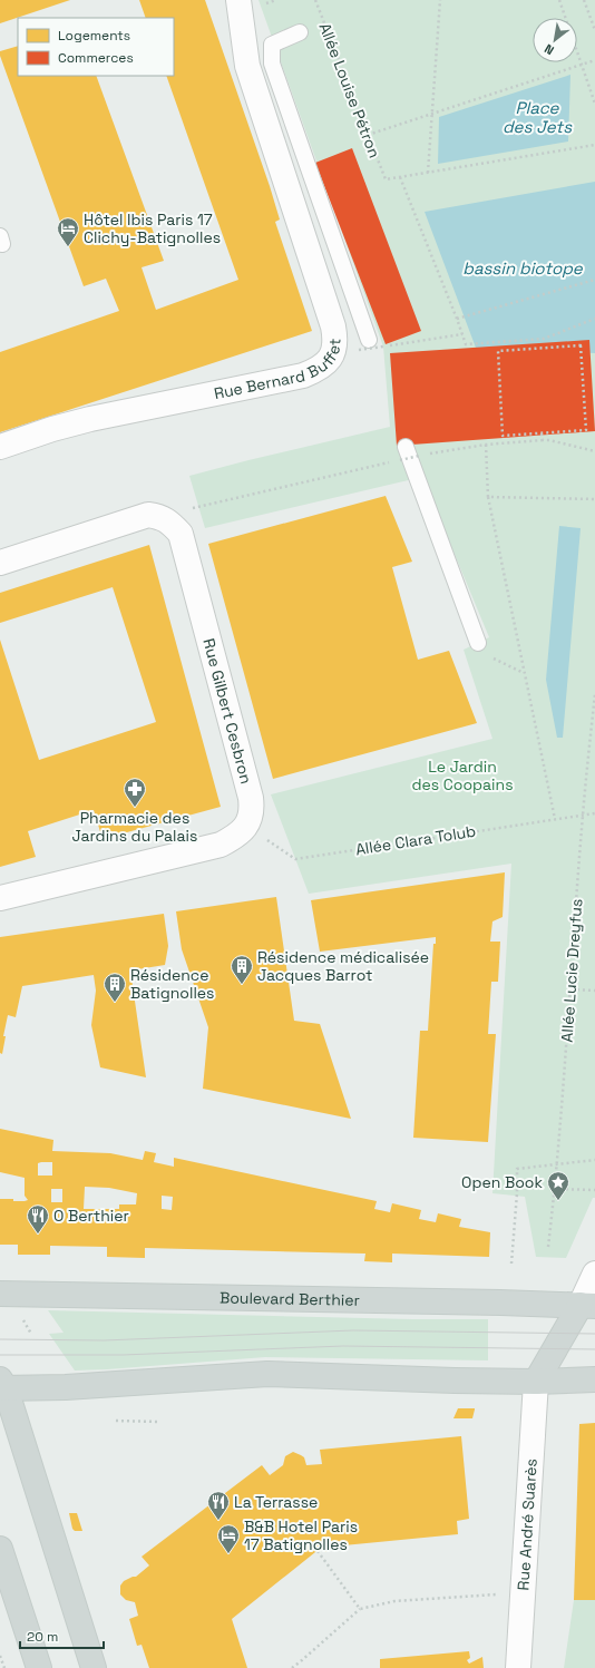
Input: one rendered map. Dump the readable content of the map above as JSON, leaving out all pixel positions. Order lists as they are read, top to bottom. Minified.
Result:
{"streets":{"main road":["Boulevard Berthier"],"street":["Rue Bernard Buffet","Rue Gilbert Cesbron","Rue André Suarès"],"path":["Allée Louise Pétron","Allée Clara Tolub","Allée Lucie Dreyfus"]},"crossings":[["Rue Gilbert Cesbron","Allée Clara Tolub"],["Allée Clara Tolub","Allée Lucie Dreyfus"]],"water":["Place des Jets","bassin biotope"],"parks":["Le Jardin des Coopains"],"places":{"hotel":["Hôtel Ibis Paris 17 Clichy-Batignolles","B&B Hotel Paris 17 Batignolles"],"pharmacy":["Pharmacie des Jardins du Palais"],"building":["Résidence médicalisée Jacques Barrot","Résidence Batignolles"],"place":["Open Book"],"restaurant":["O Berthier","La Terrasse"]},"legend":["Logements","Commerces"],"scale_bar":"20 m","north":"bottom left"}
